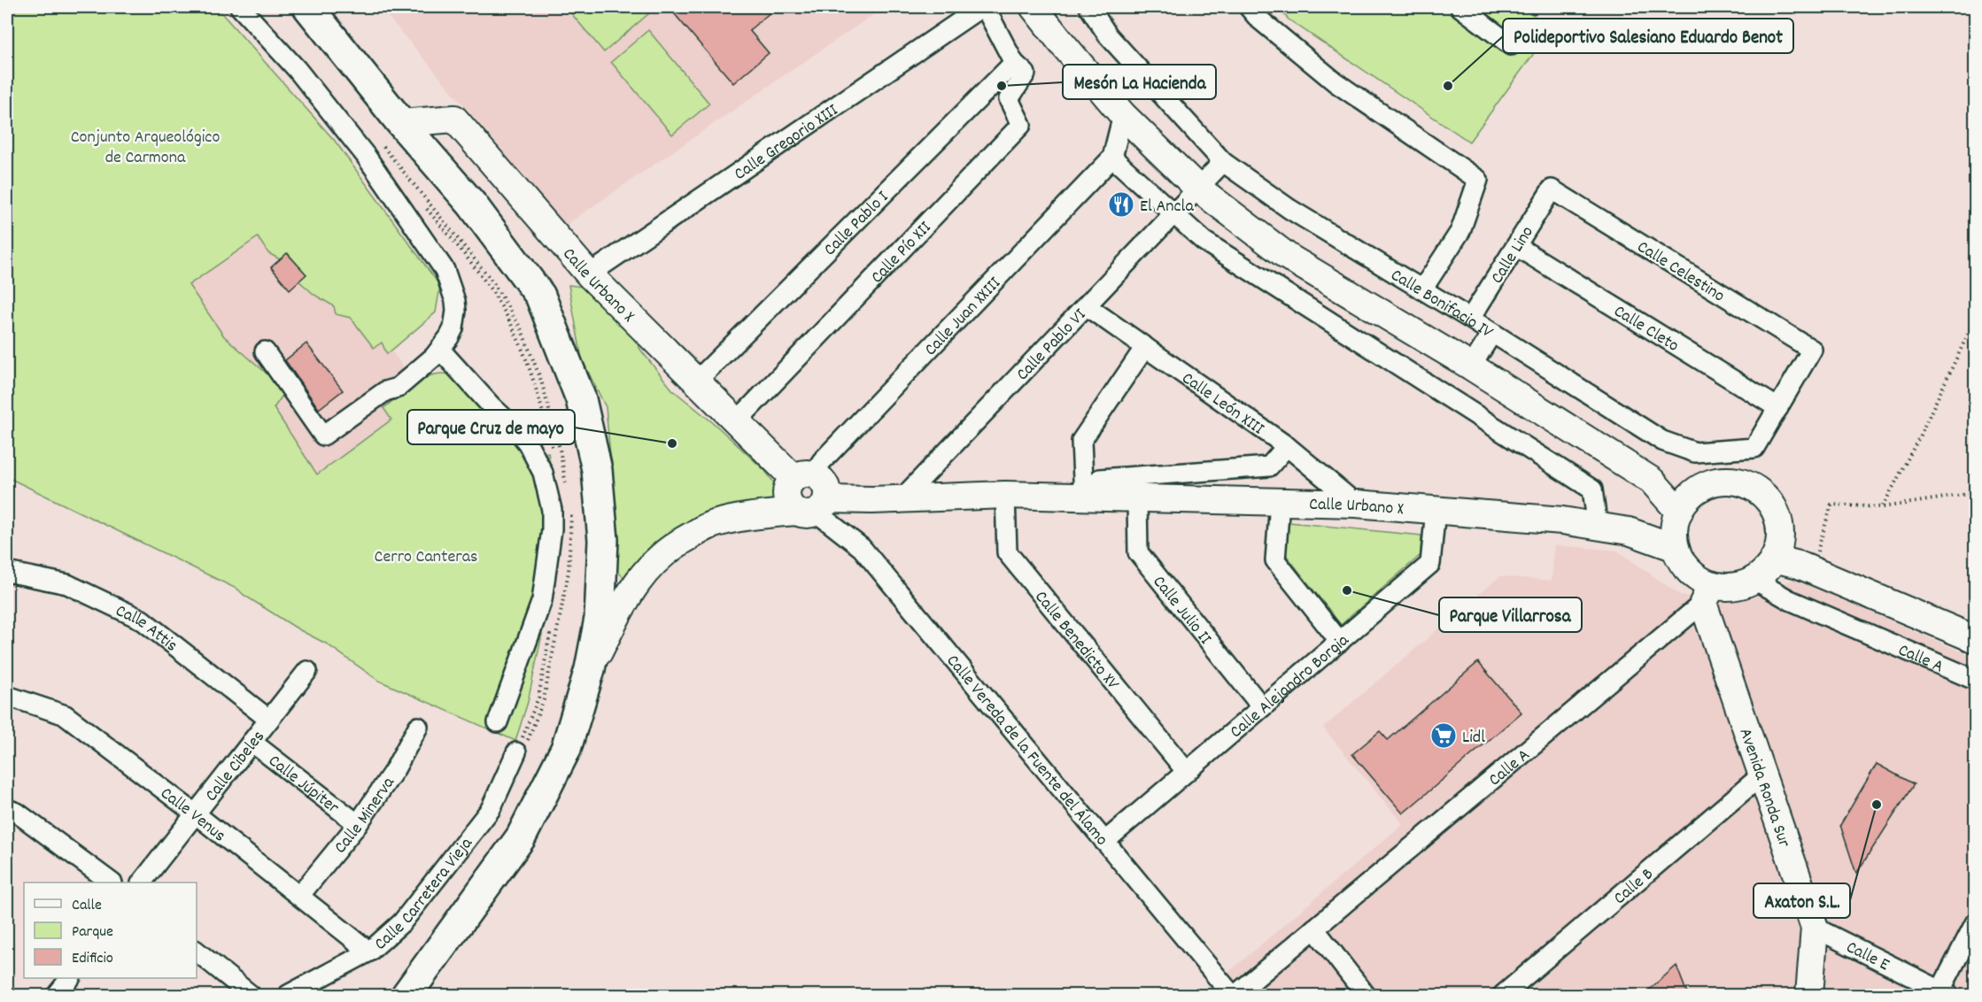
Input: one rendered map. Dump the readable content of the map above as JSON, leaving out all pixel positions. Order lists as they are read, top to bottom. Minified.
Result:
{"streets":{"street":["Calle Gregorio XIII","Calle Pablo I","Calle Pío XII","Calle Lino","Calle Celestino","Calle Urbano X","Calle Bonifacio IV","Calle Juan XXIII","Calle Cleto","Calle Pablo VI","Calle León XIII","Calle Julio II","Calle Attis","Calle Benedicto XV","Calle A","Calle Alejandro Borgia","Calle Vereda de la Fuente del Álamo","Calle Cibeles","Calle Júpiter","Avenida Ronda Sur","Calle Venus","Calle Minerva","Calle B","Calle Carretera Vieja","Calle E"]},"crossings":[["Calle Gregorio XIII","Calle Urbano X"],["Calle Pablo I","Calle Pío XII"],["Calle Pablo I","Calle Urbano X"],["Calle Pío XII","Calle Urbano X"],["Calle Lino","Calle Celestino"],["Calle Lino","Calle Bonifacio IV"],["Calle Lino","Calle Cleto"],["Calle Celestino","Calle Bonifacio IV"],["Calle Urbano X","Calle Juan XXIII"],["Calle Urbano X","Calle Pablo VI"],["Calle Urbano X","Calle León XIII"],["Calle Urbano X","Calle Julio II"],["Calle Urbano X","Calle Benedicto XV"],["Calle Urbano X","Calle Alejandro Borgia"],["Calle Urbano X","Calle Vereda de la Fuente del Álamo"],["Calle Bonifacio IV","Calle Cleto"],["Calle Bonifacio IV","Calle Pablo VI"],["Calle Pablo VI","Calle León XIII"],["Calle Julio II","Calle Alejandro Borgia"],["Calle Attis","Calle Cibeles"],["Calle Benedicto XV","Calle Alejandro Borgia"],["Calle A","Calle Vereda de la Fuente del Álamo"],["Calle A","Avenida Ronda Sur"],["Calle Alejandro Borgia","Calle Vereda de la Fuente del Álamo"],["Calle Cibeles","Calle Júpiter"],["Calle Cibeles","Calle Venus"],["Calle Júpiter","Calle Minerva"],["Avenida Ronda Sur","Calle B"],["Avenida Ronda Sur","Calle E"],["Calle Venus","Calle Minerva"],["Calle Venus","Calle Carretera Vieja"]],"parks":["Conjunto Arqueológico de Carmona","Cerro Canteras"],"places":{"other":["Mesón La Hacienda","Polideportivo Salesiano Eduardo Benot","Parque Cruz de mayo","Parque Villarrosa","Axaton S.L."],"restaurant":["El Ancla"],"supermarket":["Lidl"]},"legend":["Calle","Parque","Edificio"]}
